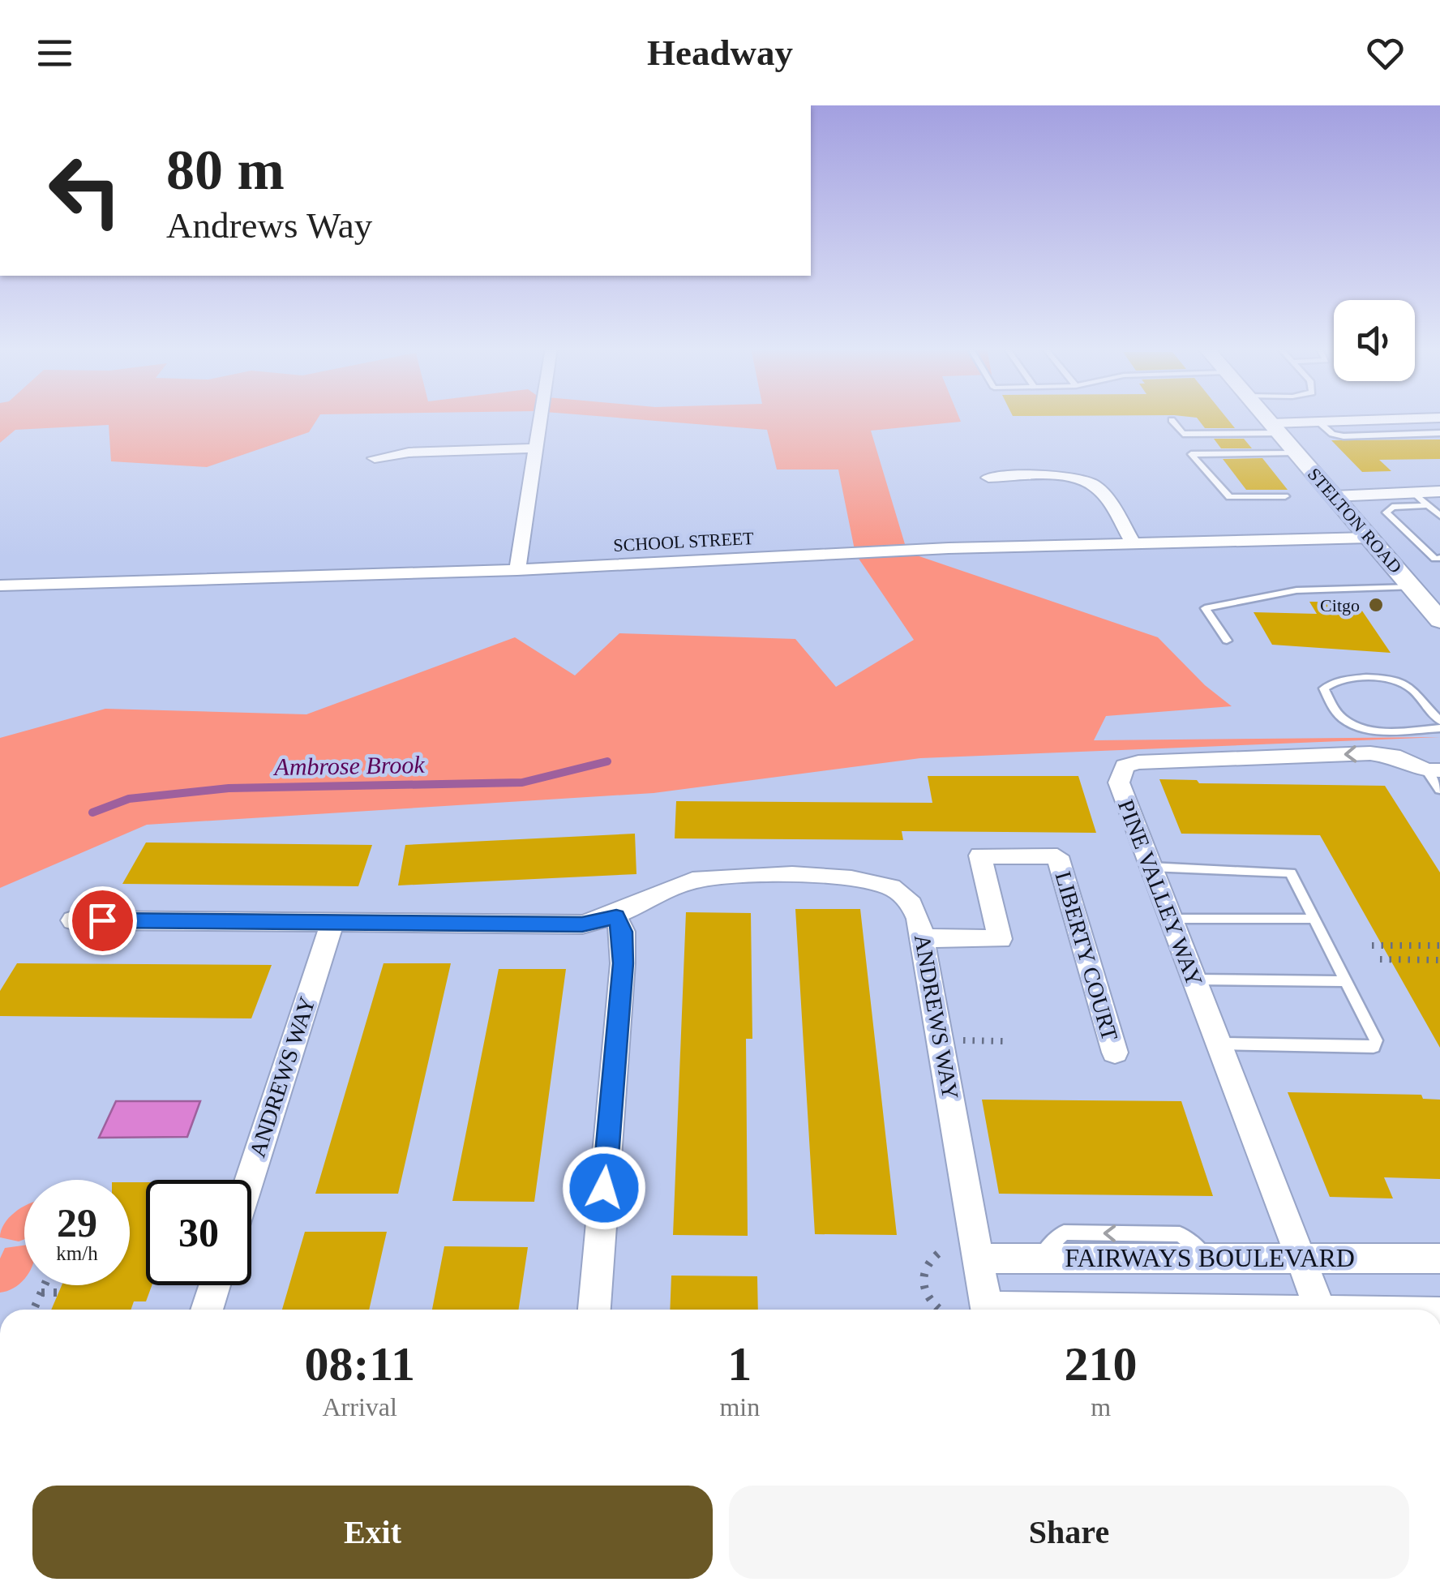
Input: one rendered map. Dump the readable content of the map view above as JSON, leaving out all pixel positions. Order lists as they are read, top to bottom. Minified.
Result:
{"streets":{"main road":["STELTON ROAD"],"street":["SCHOOL STREET","PINE VALLEY WAY","LIBERTY COURT","ANDREWS WAY","FAIRWAYS BOULEVARD"]},"crossings":[["STELTON ROAD","SCHOOL STREET"],["PINE VALLEY WAY","FAIRWAYS BOULEVARD"],["LIBERTY COURT","ANDREWS WAY"],["ANDREWS WAY","FAIRWAYS BOULEVARD"]],"one_way":["FAIRWAYS BOULEVARD"],"water":["Ambrose Brook"],"places":["Citgo"],"page":{"header":"Headway","turn":["80 m","Andrews Way"],"speed":"29 km/h","limit":"30","eta":["08:11","Arrival","1","min","210","m"],"buttons":["Exit","Share"]}}
